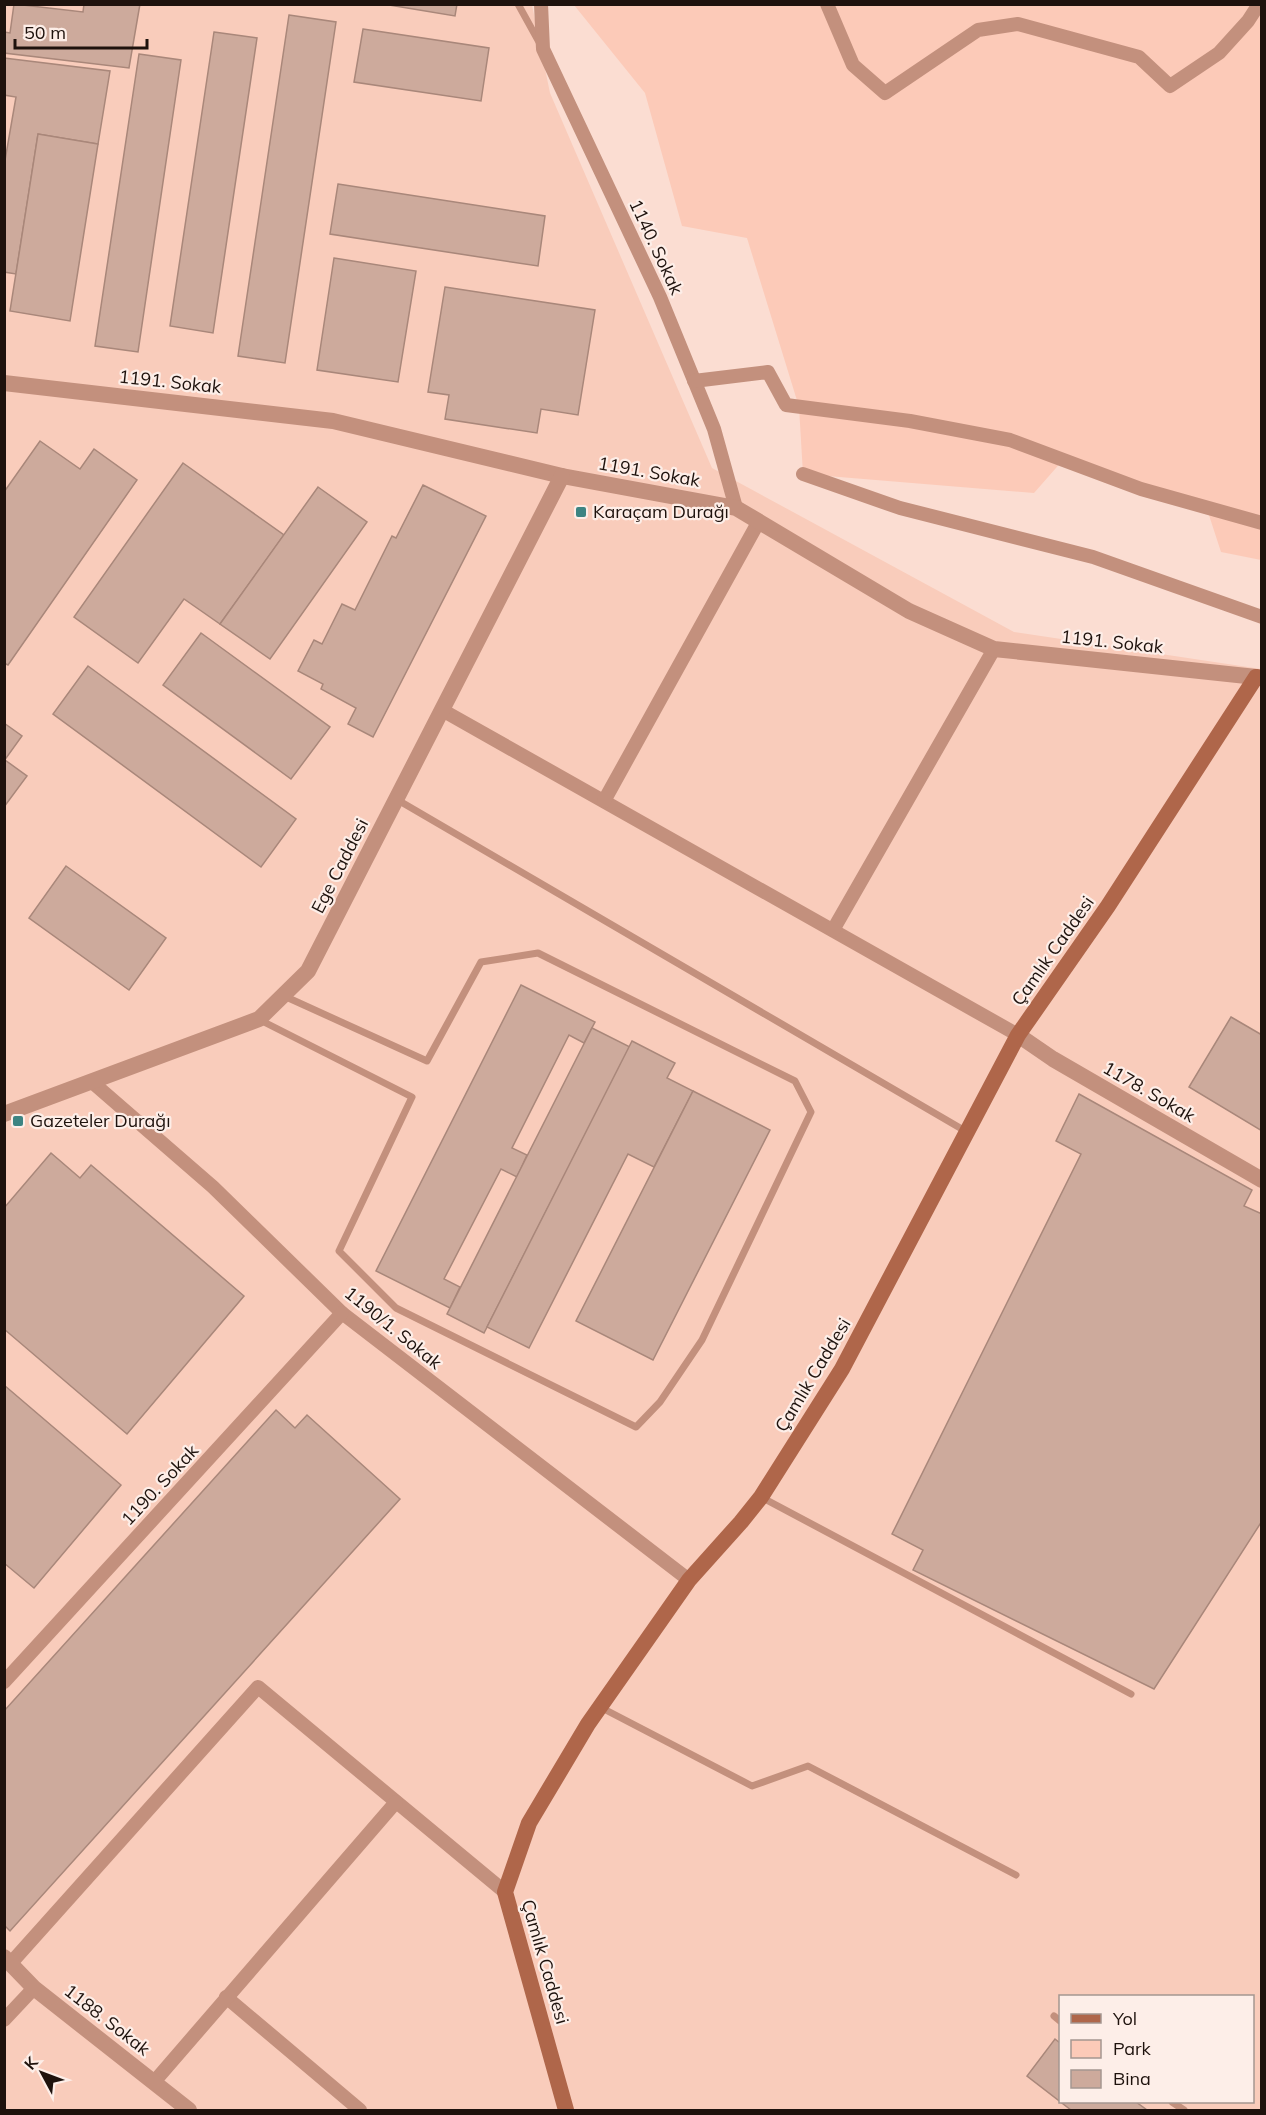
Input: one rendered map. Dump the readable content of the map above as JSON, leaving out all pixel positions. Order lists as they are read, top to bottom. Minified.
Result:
{"streets":{"main road":["Çamlık Caddesi"],"street":["1140. Sokak","1191. Sokak","Ege Caddesi","1178. Sokak","1190/1. Sokak","1190. Sokak","1188. Sokak"]},"crossings":[["1140. Sokak","1191. Sokak"],["1191. Sokak","Ege Caddesi"],["1191. Sokak","Çamlık Caddesi"],["Ege Caddesi","1190/1. Sokak"],["Çamlık Caddesi","1178. Sokak"],["Çamlık Caddesi","1190/1. Sokak"],["1190/1. Sokak","1190. Sokak"]],"places":{"transit":["Karaçam Durağı","Gazeteler Durağı"]},"legend":["Yol","Park","Bina"],"scale_bar":"50 m","north":"top left"}
